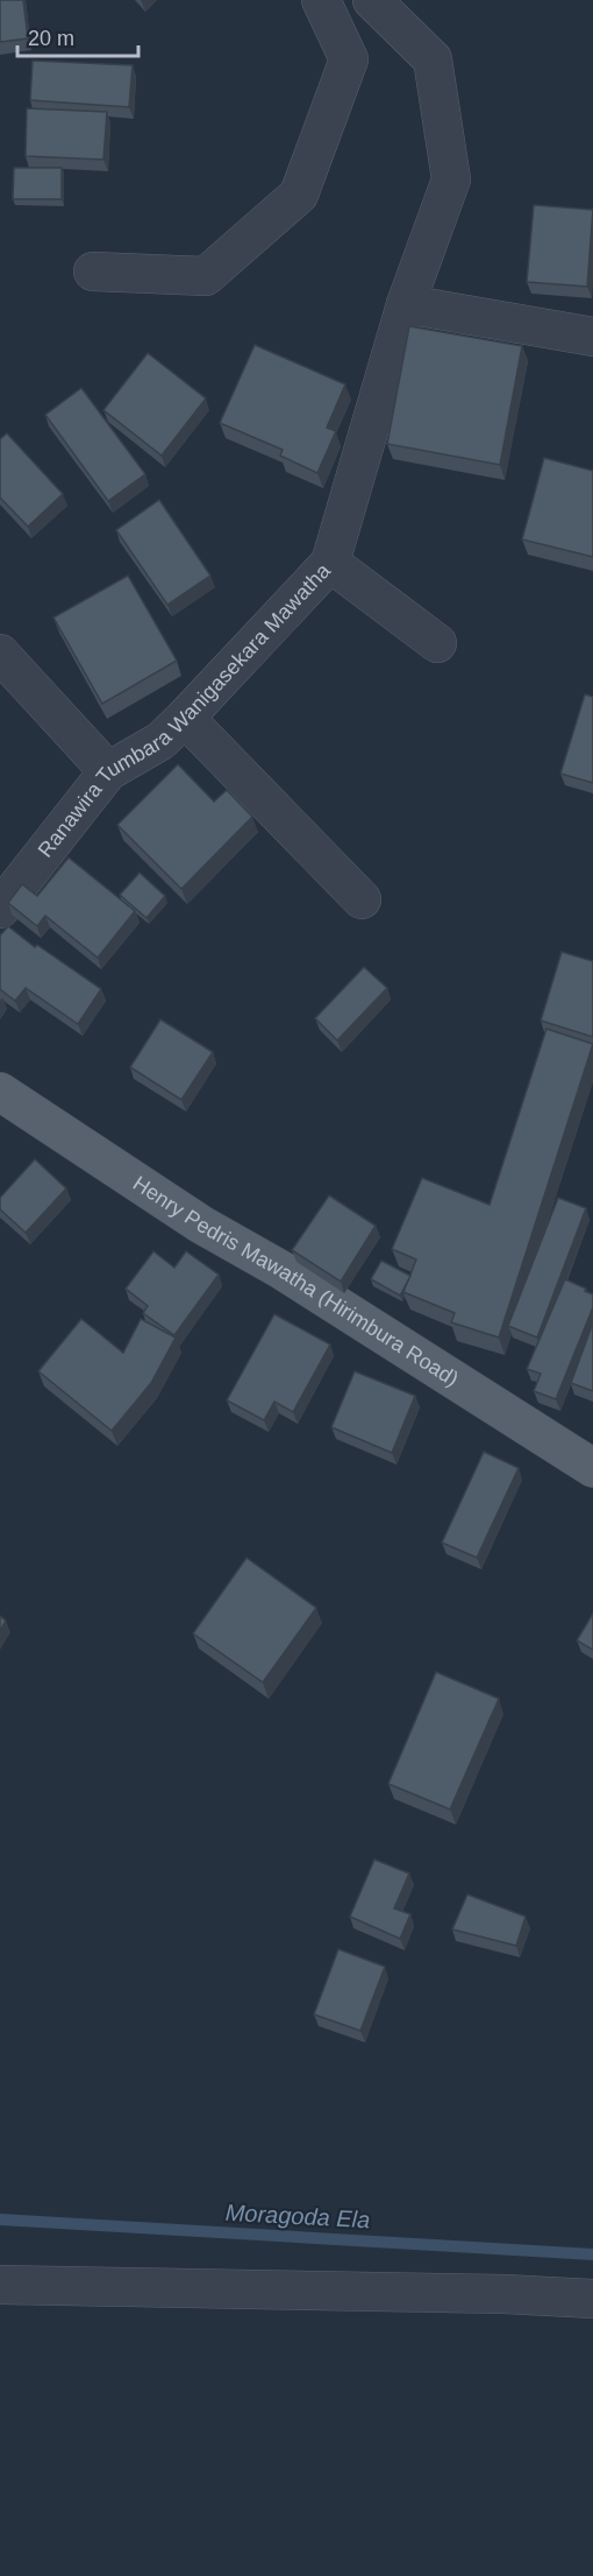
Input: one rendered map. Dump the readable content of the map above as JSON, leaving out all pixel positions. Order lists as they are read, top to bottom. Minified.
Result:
{"streets":{"main road":["Henry Pedris Mawatha (Hirimbura Road)"],"street":["Ranawira Tumbara Wanigasekara Mawatha"]},"water":["Moragoda Ela"],"scale_bar":"20 m"}
